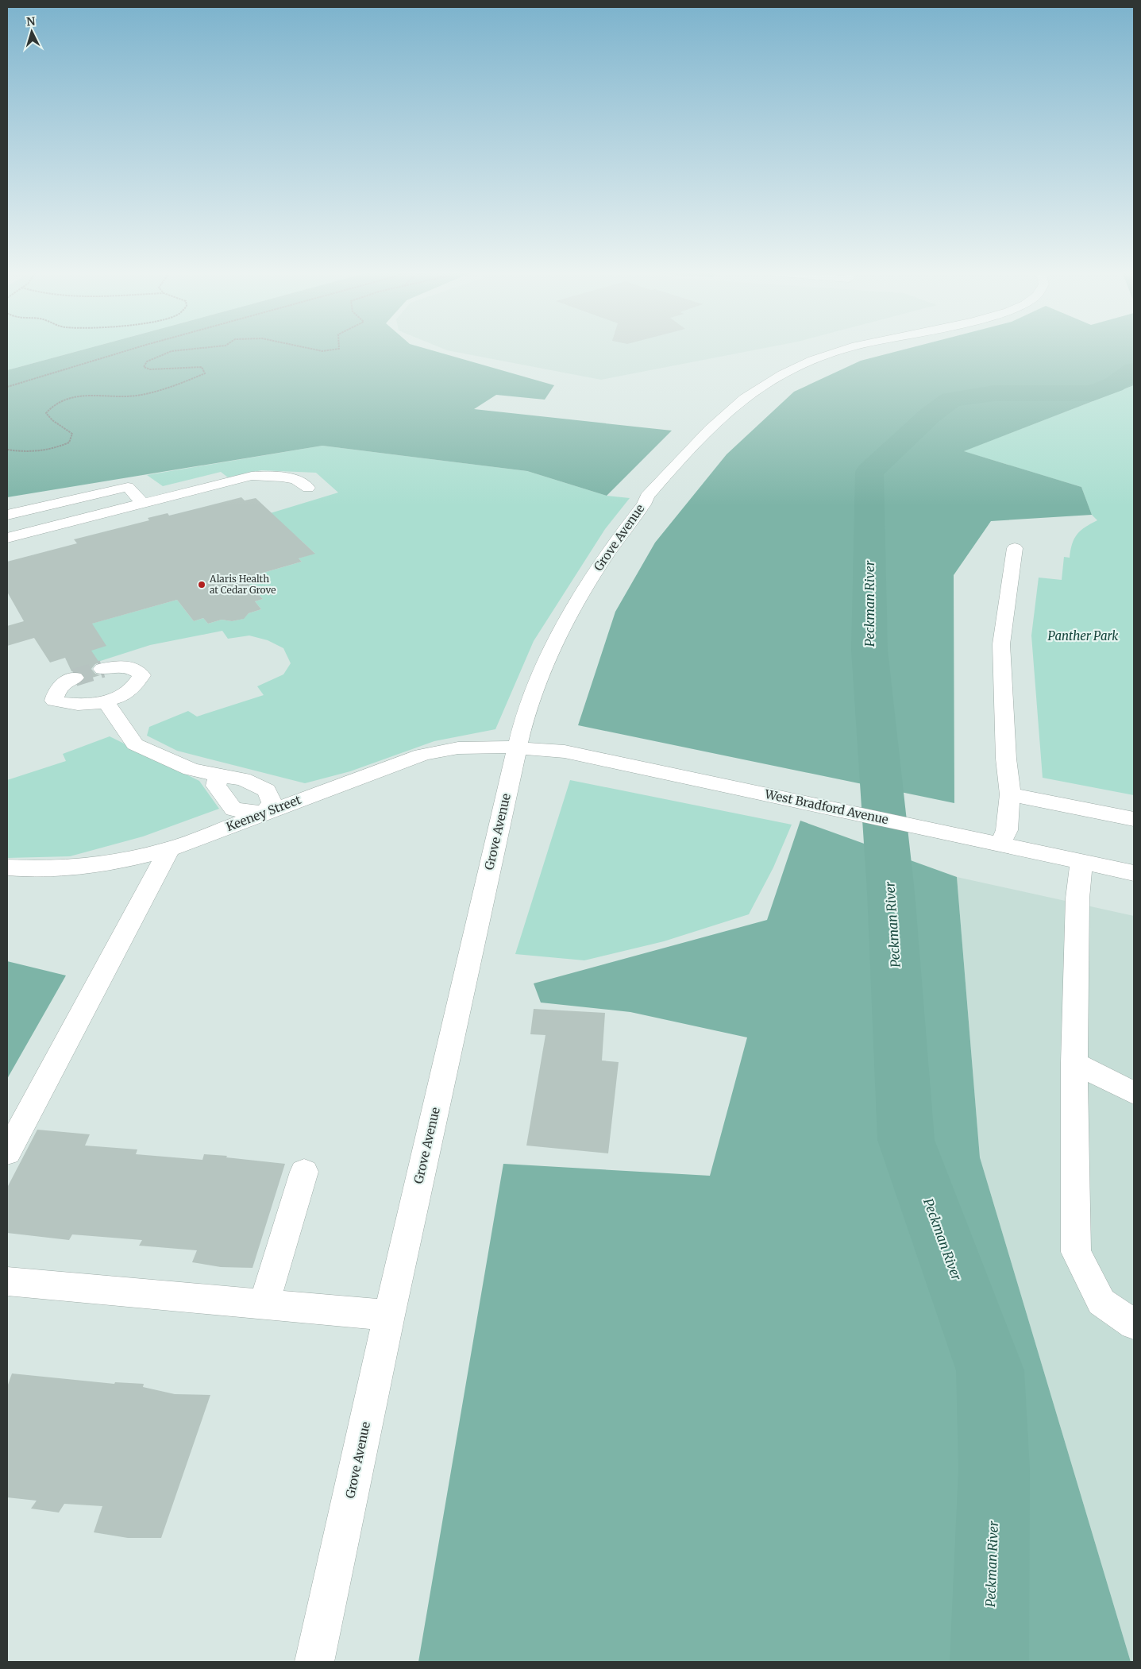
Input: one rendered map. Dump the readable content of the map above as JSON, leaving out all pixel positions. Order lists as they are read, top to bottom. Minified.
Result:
{"streets":{"street":["Grove Avenue","West Bradford Avenue","Keeney Street"]},"crossings":[["Grove Avenue","West Bradford Avenue"],["Grove Avenue","Keeney Street"],["West Bradford Avenue","Keeney Street"]],"water":["Peckman River"],"parks":["Panther Park"],"places":["Alaris Health at Cedar Grove"],"north":"top"}
